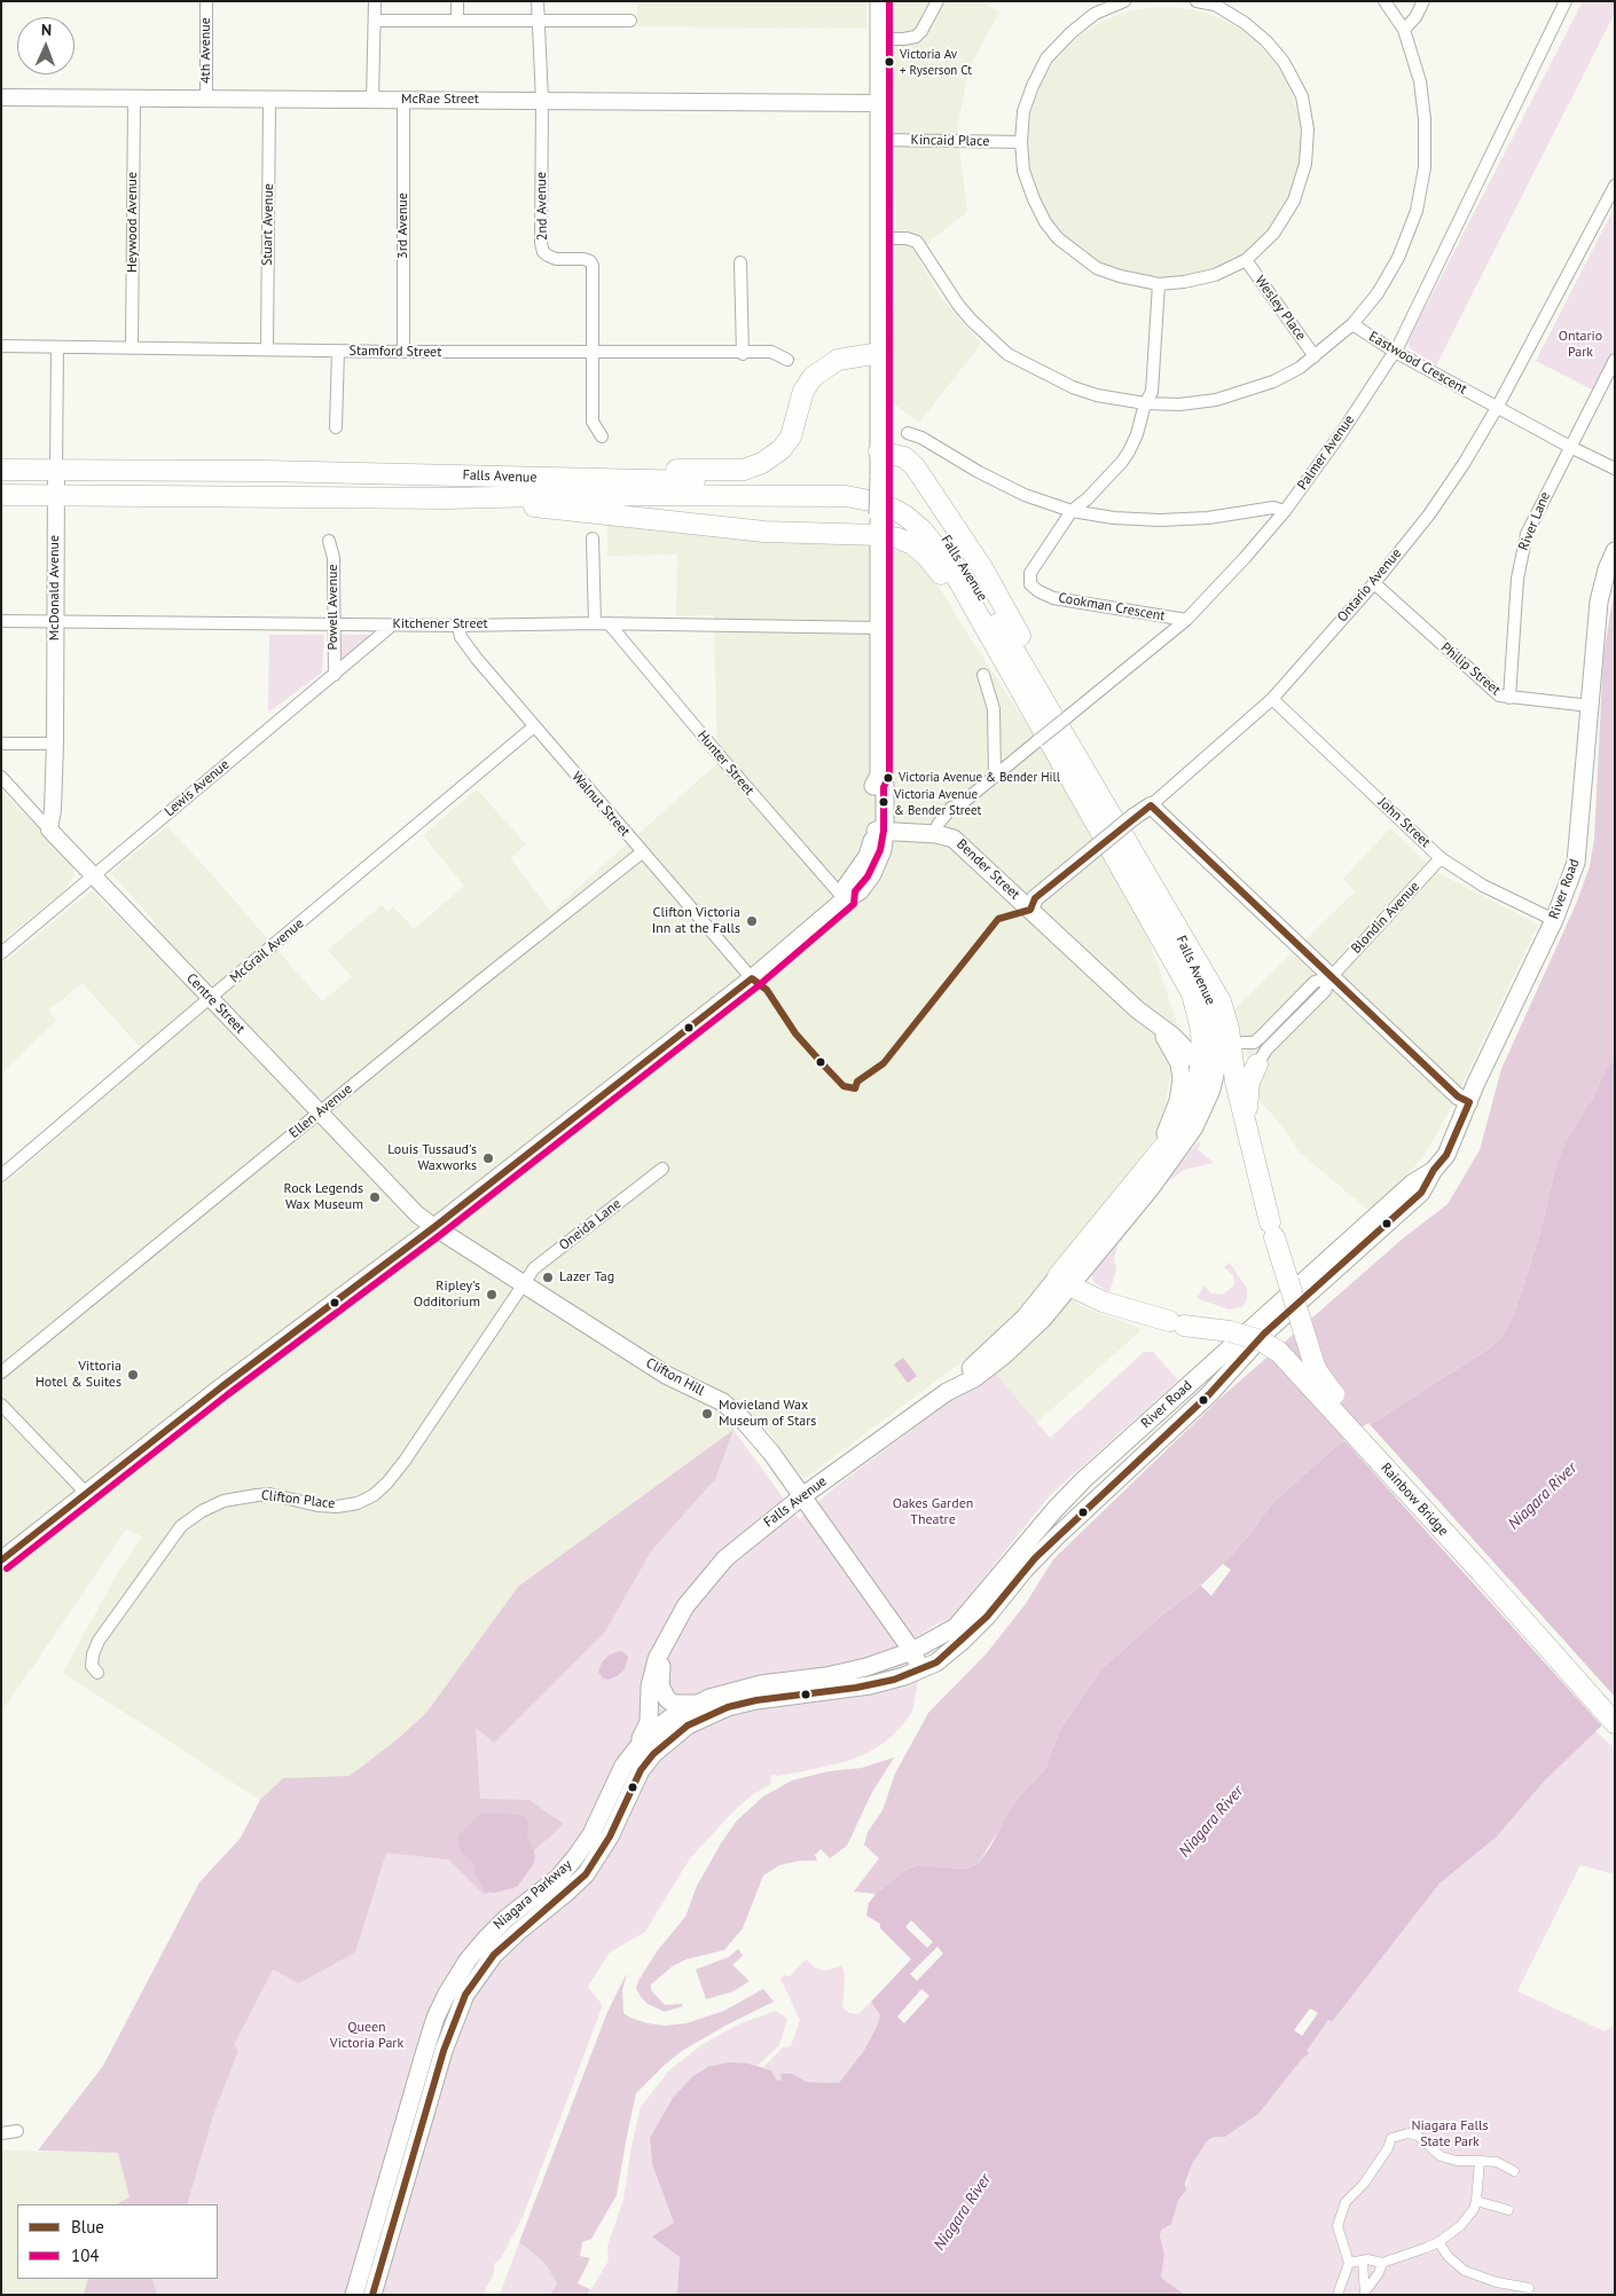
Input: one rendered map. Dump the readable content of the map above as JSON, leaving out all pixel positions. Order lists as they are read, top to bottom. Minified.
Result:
{"streets":{"highway":["Falls Avenue","Rainbow Bridge"],"main road":["Bender Street","River Road","Clifton Hill","Niagara Parkway"],"street":["4th Avenue","McRae Street","Kincaid Place","2nd Avenue","Heywood Avenue","Stuart Avenue","3rd Avenue","Wesley Place","Stamford Street","Eastwood Crescent","Palmer Avenue","River Lane","Ontario Avenue","McDonald Avenue","Powell Avenue","Cookman Crescent","Kitchener Street","Philip Street","Hunter Street","Lewis Avenue","Walnut Street","John Street","Blondin Avenue","McGrail Avenue","Centre Street","Ellen Avenue","Oneida Lane","Clifton Place"]},"crossings":[["4th Avenue","McRae Street"],["McRae Street","2nd Avenue"],["McRae Street","Heywood Avenue"],["McRae Street","Stuart Avenue"],["McRae Street","3rd Avenue"],["2nd Avenue","Stamford Street"],["Heywood Avenue","Stamford Street"],["Stuart Avenue","Stamford Street"],["3rd Avenue","Stamford Street"],["Wesley Place","Eastwood Crescent"],["Stamford Street","McDonald Avenue"],["Eastwood Crescent","Palmer Avenue"],["Eastwood Crescent","River Lane"],["Eastwood Crescent","Ontario Avenue"],["Palmer Avenue","Falls Avenue"],["Palmer Avenue","Cookman Crescent"],["Palmer Avenue","Bender Street"],["Falls Avenue","McDonald Avenue"],["Falls Avenue","Bender Street"],["Falls Avenue","Clifton Hill"],["Falls Avenue","Rainbow Bridge"],["Falls Avenue","Niagara Parkway"],["River Lane","Philip Street"],["Ontario Avenue","Philip Street"],["Ontario Avenue","John Street"],["Ontario Avenue","Bender Street"],["McDonald Avenue","Kitchener Street"],["McDonald Avenue","Centre Street"],["Powell Avenue","Kitchener Street"],["Powell Avenue","Lewis Avenue"],["Kitchener Street","Hunter Street"],["Kitchener Street","Lewis Avenue"],["Kitchener Street","Walnut Street"],["Philip Street","River Road"],["Lewis Avenue","Centre Street"],["Walnut Street","McGrail Avenue"],["Walnut Street","Ellen Avenue"],["John Street","River Road"],["John Street","Blondin Avenue"],["River Road","Clifton Hill"],["River Road","Niagara Parkway"],["McGrail Avenue","Centre Street"],["Centre Street","Ellen Avenue"],["Centre Street","Clifton Hill"],["Oneida Lane","Clifton Hill"],["Oneida Lane","Clifton Place"],["Clifton Hill","Clifton Place"],["Clifton Hill","Niagara Parkway"]],"water":["Niagara River"],"parks":["Ontario Park","Oakes Garden Theatre","Queen Victoria Park","Niagara Falls State Park"],"places":["Victoria Av + Ryserson Ct","Victoria Avenue & Bender Hill","Victoria Avenue & Bender Street","Clifton Victoria Inn at the Falls","Louis Tussaud's Waxworks","Rock Legends Wax Museum","Lazer Tag","Ripley's Odditorium","Vittoria Hotel & Suites","Movieland Wax Museum of Stars"],"lines":["transit line 104","transit line Blue"],"legend":["Blue","104"],"north":"top"}
